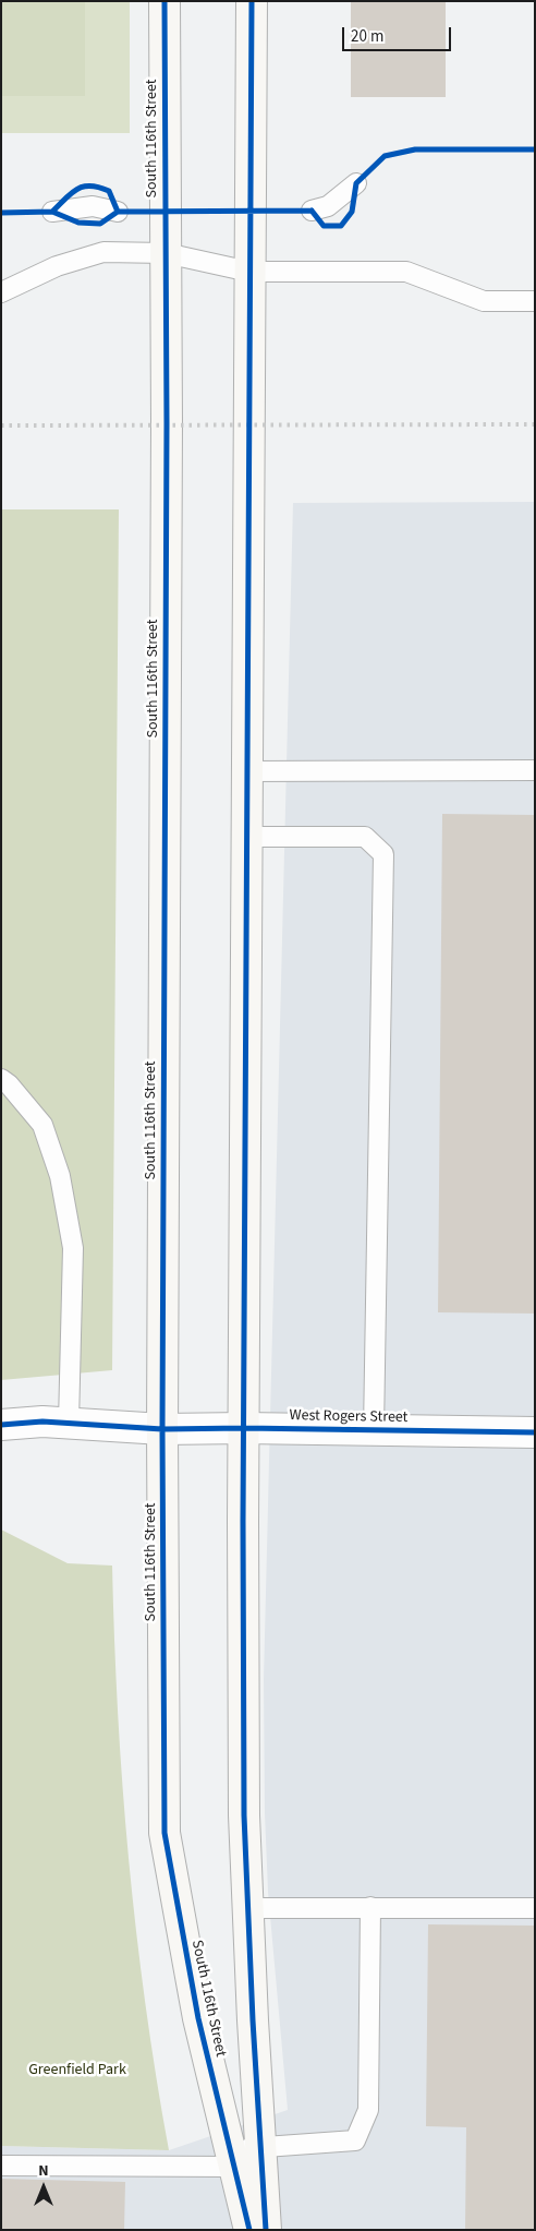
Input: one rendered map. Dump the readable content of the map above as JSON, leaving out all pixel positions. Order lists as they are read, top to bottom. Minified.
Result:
{"streets":{"street":["South 116th Street","West Rogers Street"]},"crossings":[["South 116th Street","West Rogers Street"]],"parks":["Greenfield Park"],"scale_bar":"20 m","north":"top"}
